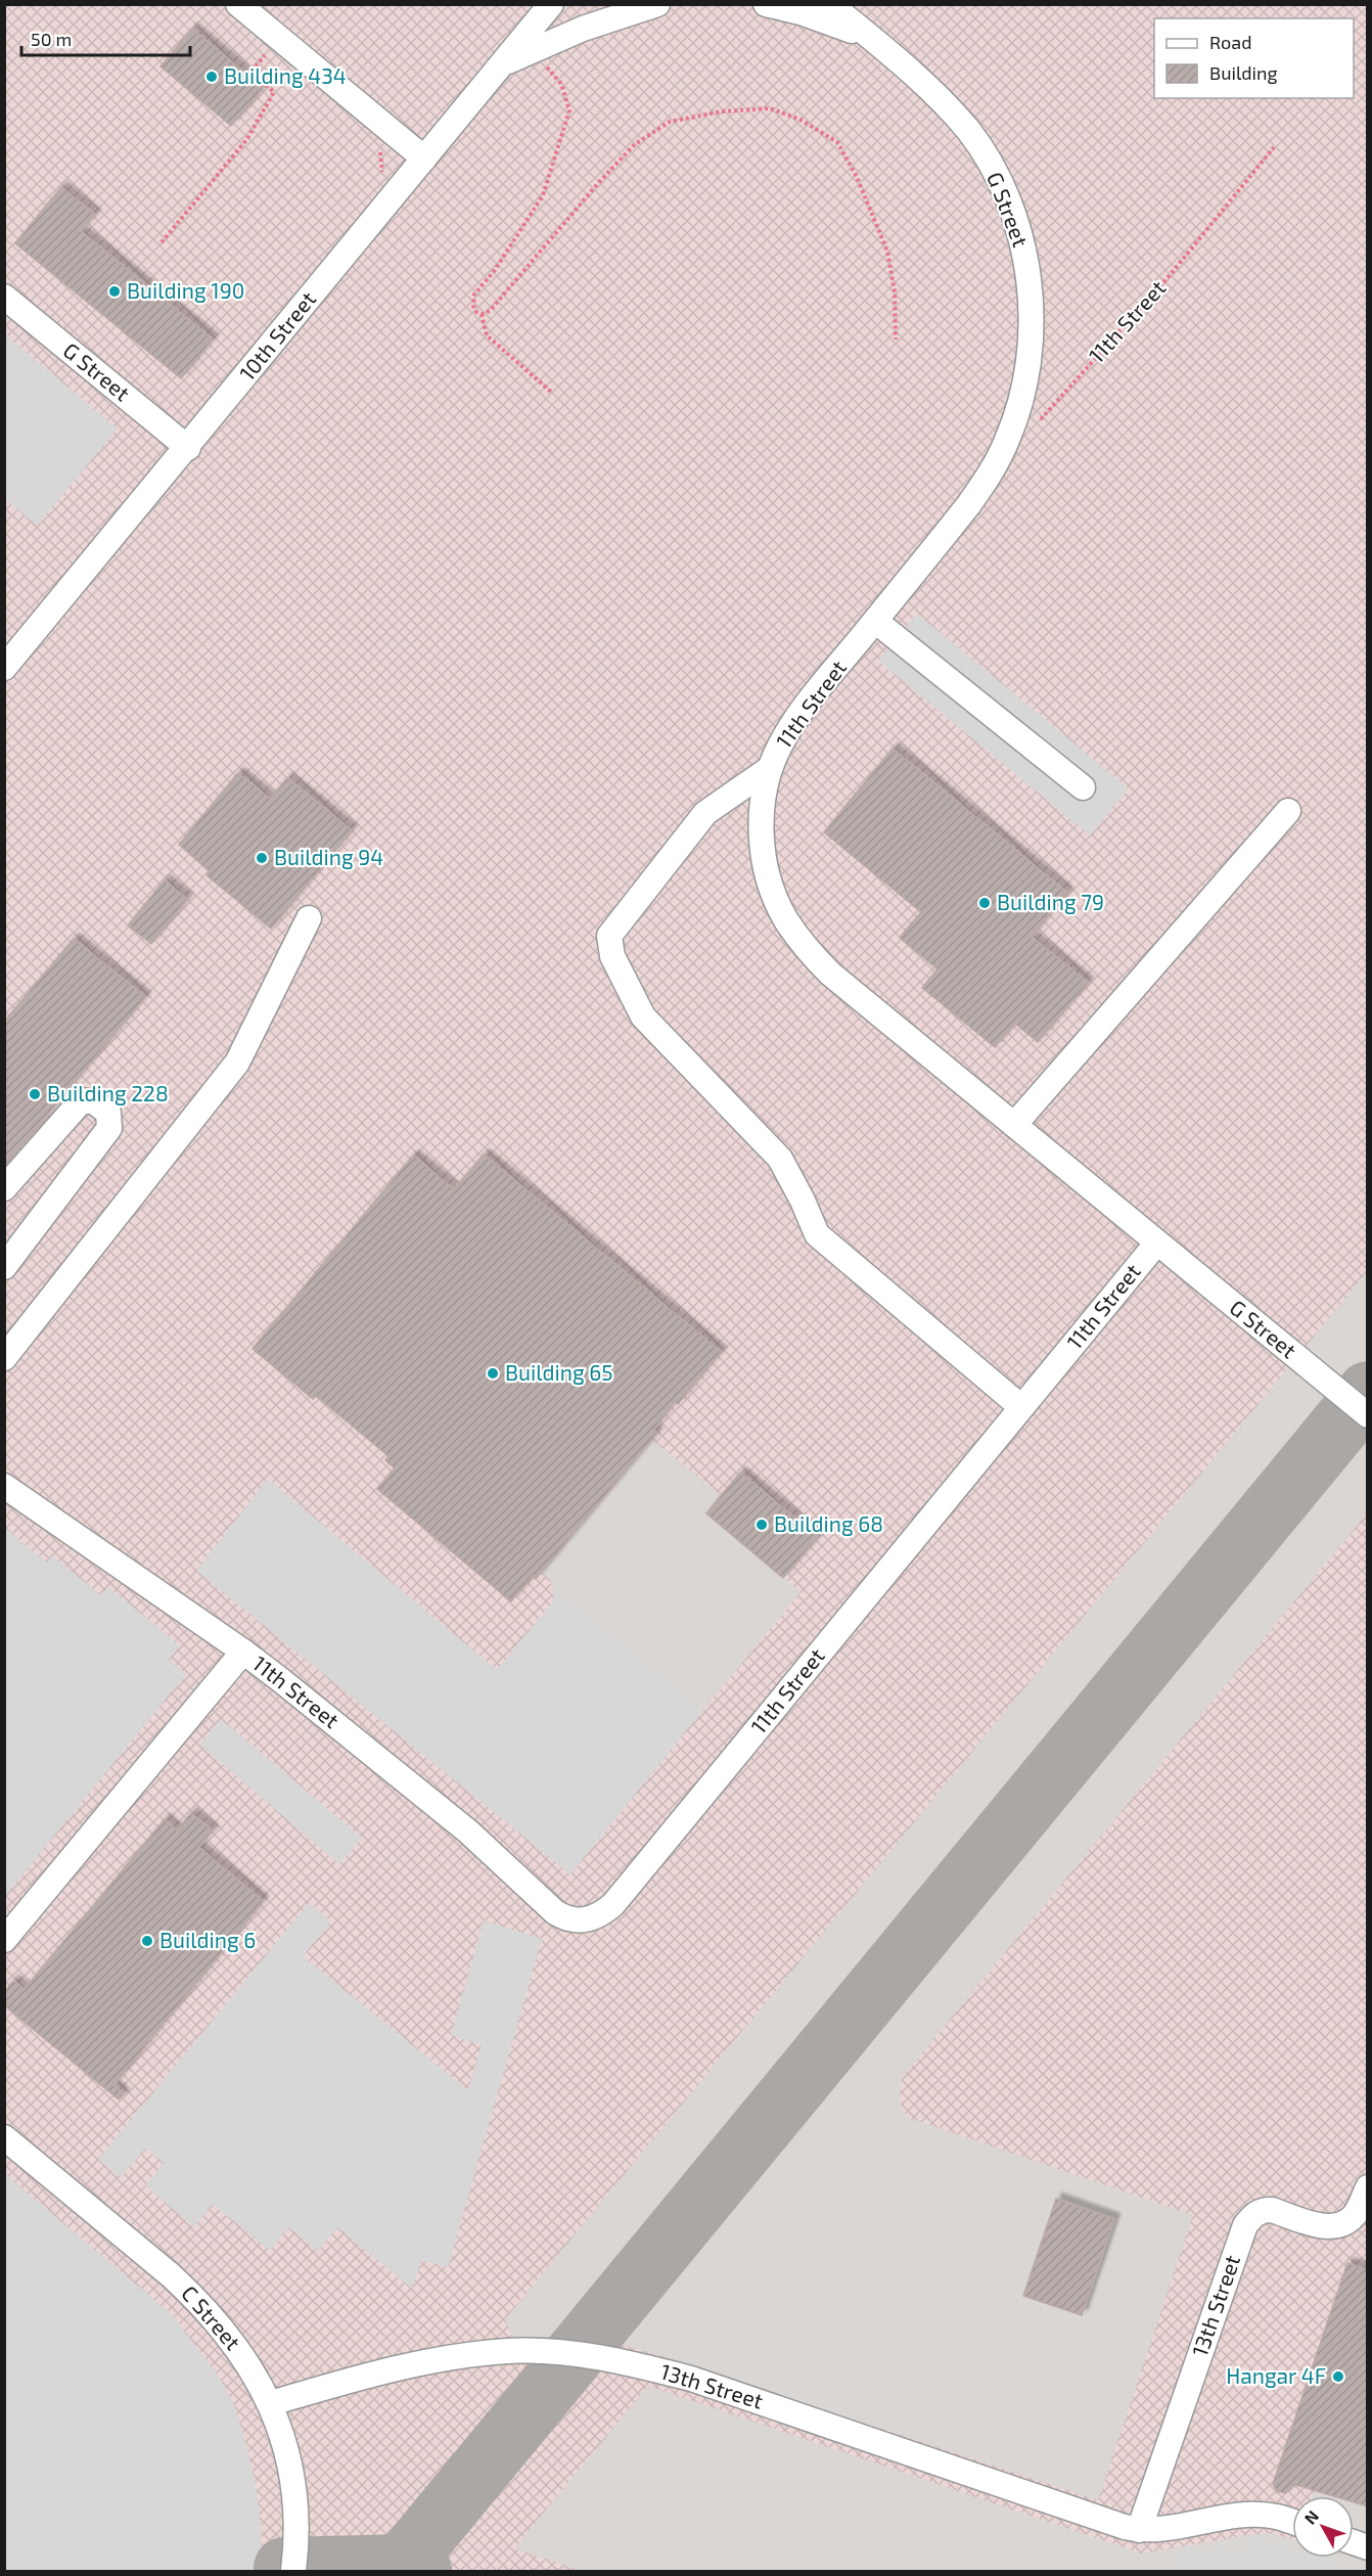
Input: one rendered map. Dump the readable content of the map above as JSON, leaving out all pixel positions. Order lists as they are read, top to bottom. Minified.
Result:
{"streets":{"street":["G Street","11th Street","10th Street","13th Street","C Street"]},"crossings":[["G Street","11th Street"],["G Street","10th Street"],["13th Street","C Street"]],"places":["Building 434","Building 190","Building 94","Building 79","Building 228","Building 65","Building 68","Building 6","Hangar 4F"],"legend":["Road","Building"],"scale_bar":"50 m","north":"top left"}
